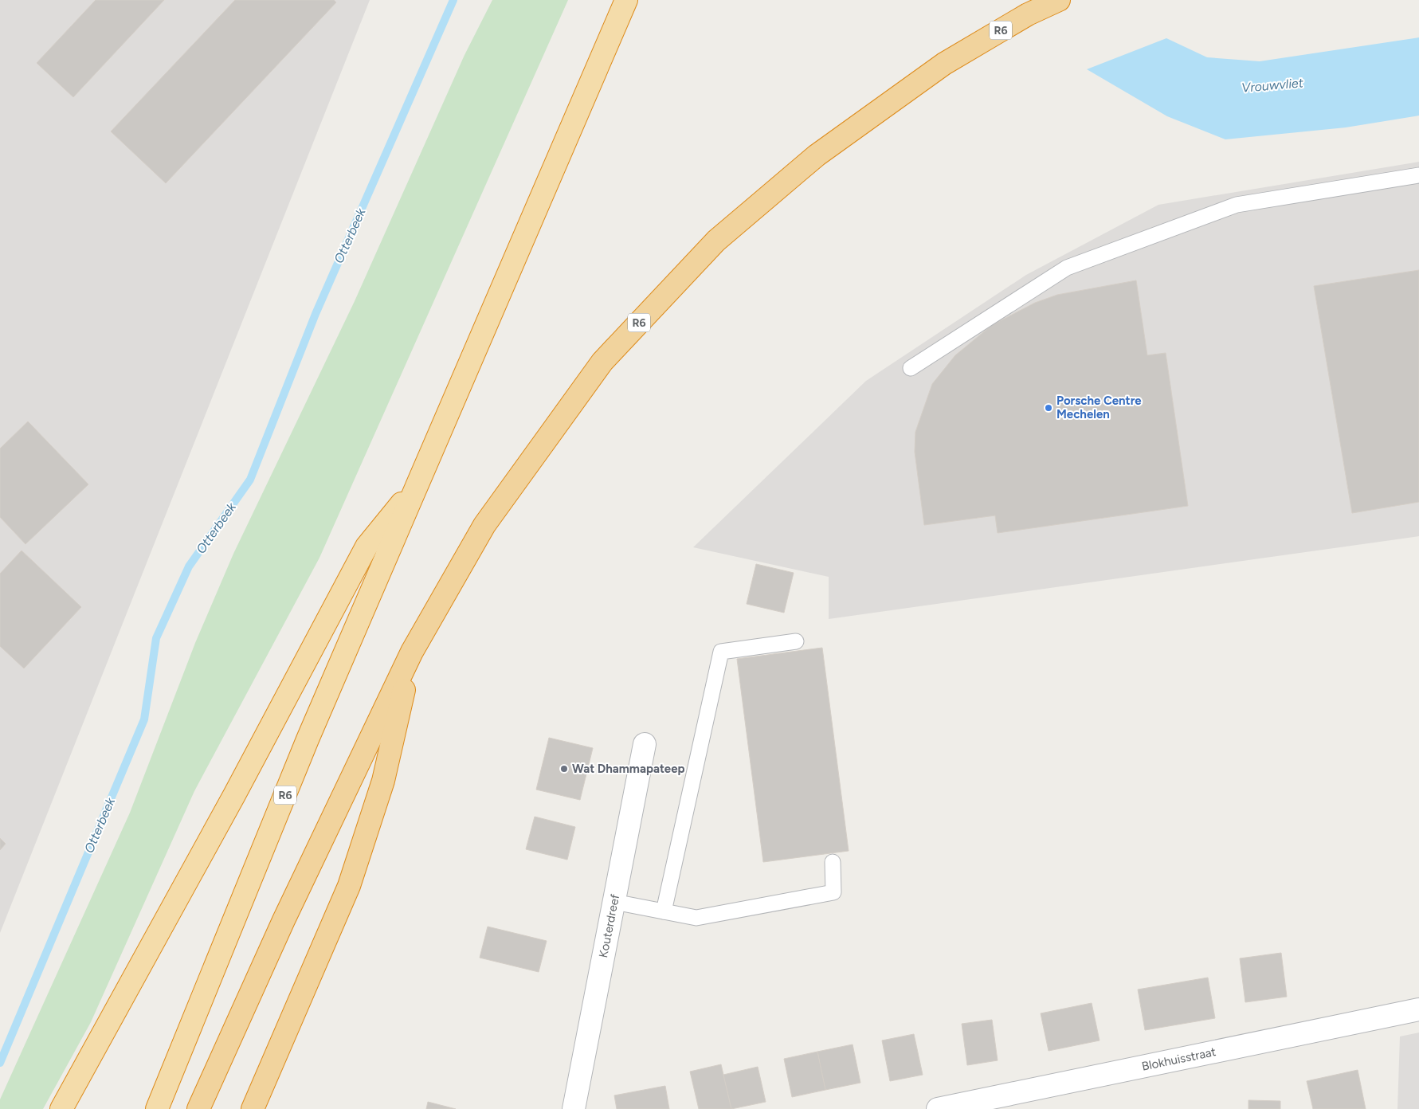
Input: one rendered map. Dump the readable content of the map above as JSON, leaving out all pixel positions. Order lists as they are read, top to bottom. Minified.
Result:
{"streets":{"highway":["R6"],"street":["Kouterdreef","Blokhuisstraat"]},"water":["Vrouwvliet","Otterbeek"],"places":["Porsche Centre Mechelen","Wat Dhammapateep"]}
